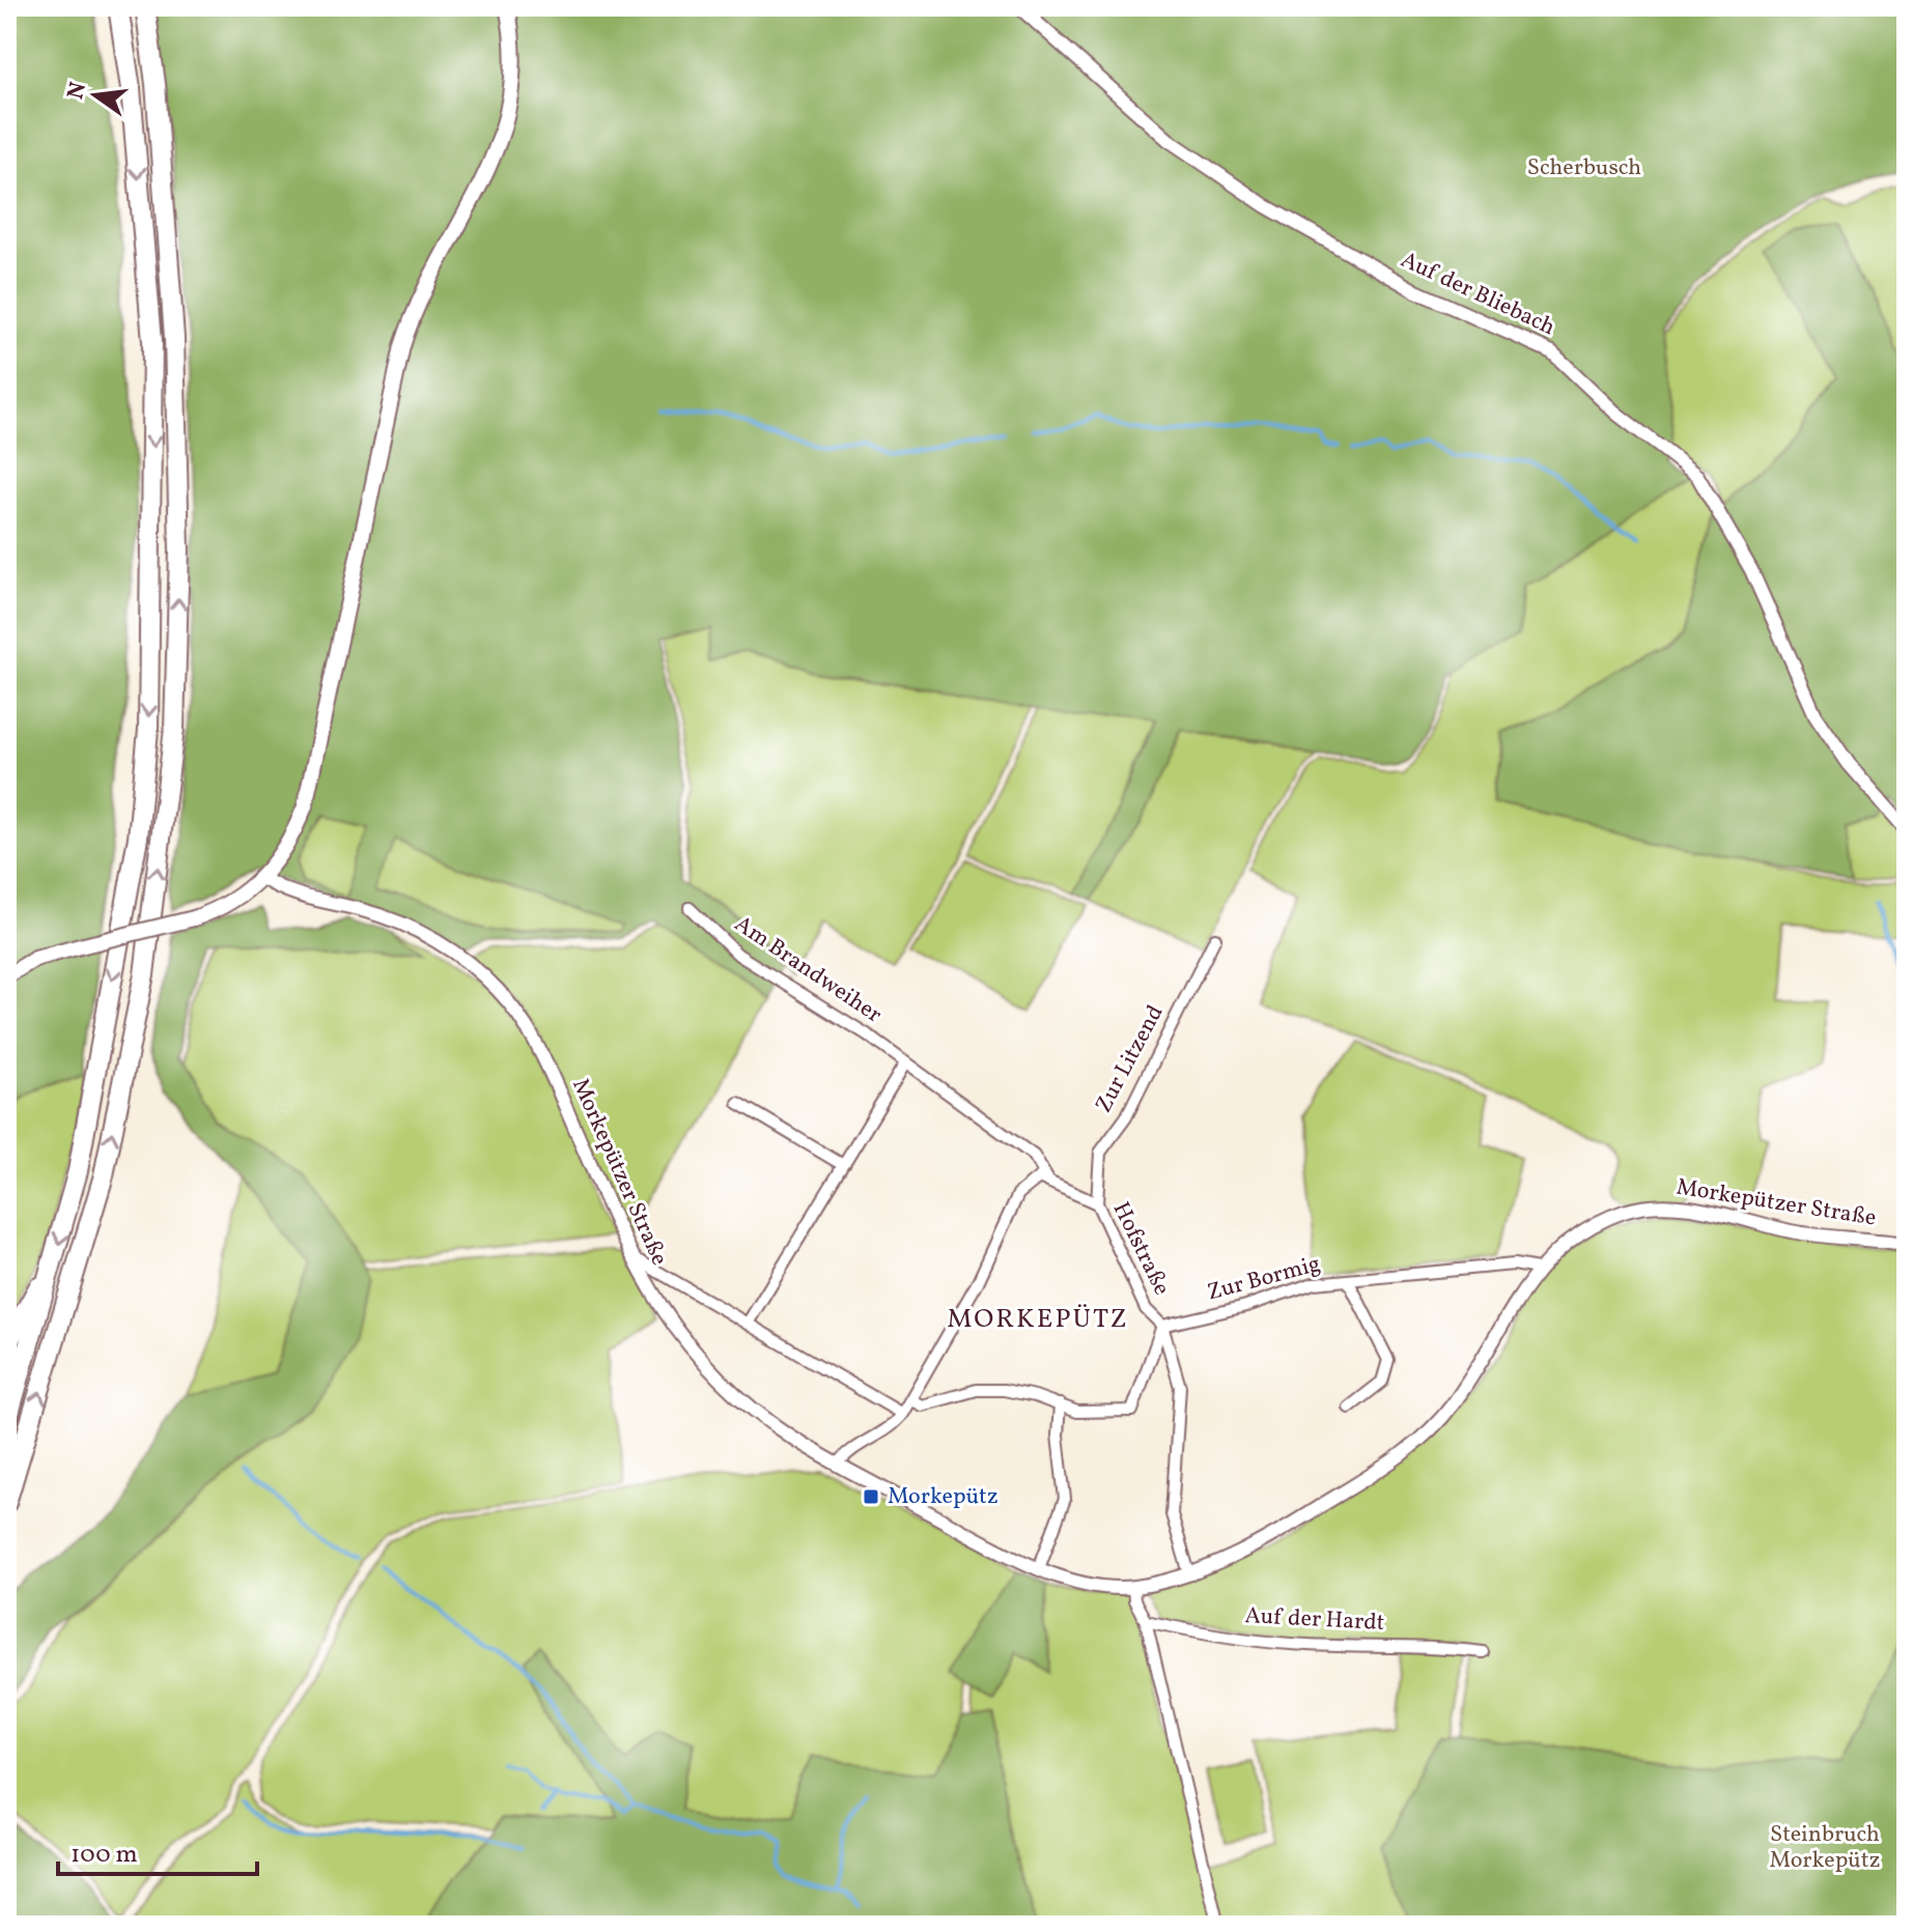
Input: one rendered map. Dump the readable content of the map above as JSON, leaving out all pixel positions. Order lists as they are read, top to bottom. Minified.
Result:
{"streets":{"street":["Auf der Bliebach","Am Brandweiher","Zur Litzend","Morkepützer Straße","Hofstraße","Zur Bormig","Auf der Hardt"]},"crossings":[["Am Brandweiher","Hofstraße"],["Zur Litzend","Hofstraße"],["Morkepützer Straße","Hofstraße"],["Morkepützer Straße","Zur Bormig"],["Hofstraße","Zur Bormig"]],"districts":["MORKEPÜTZ"],"parks":["Scherbusch","Steinbruch Morkepütz"],"places":{"transit":["Morkepütz"]},"scale_bar":"100 m","north":"left"}
